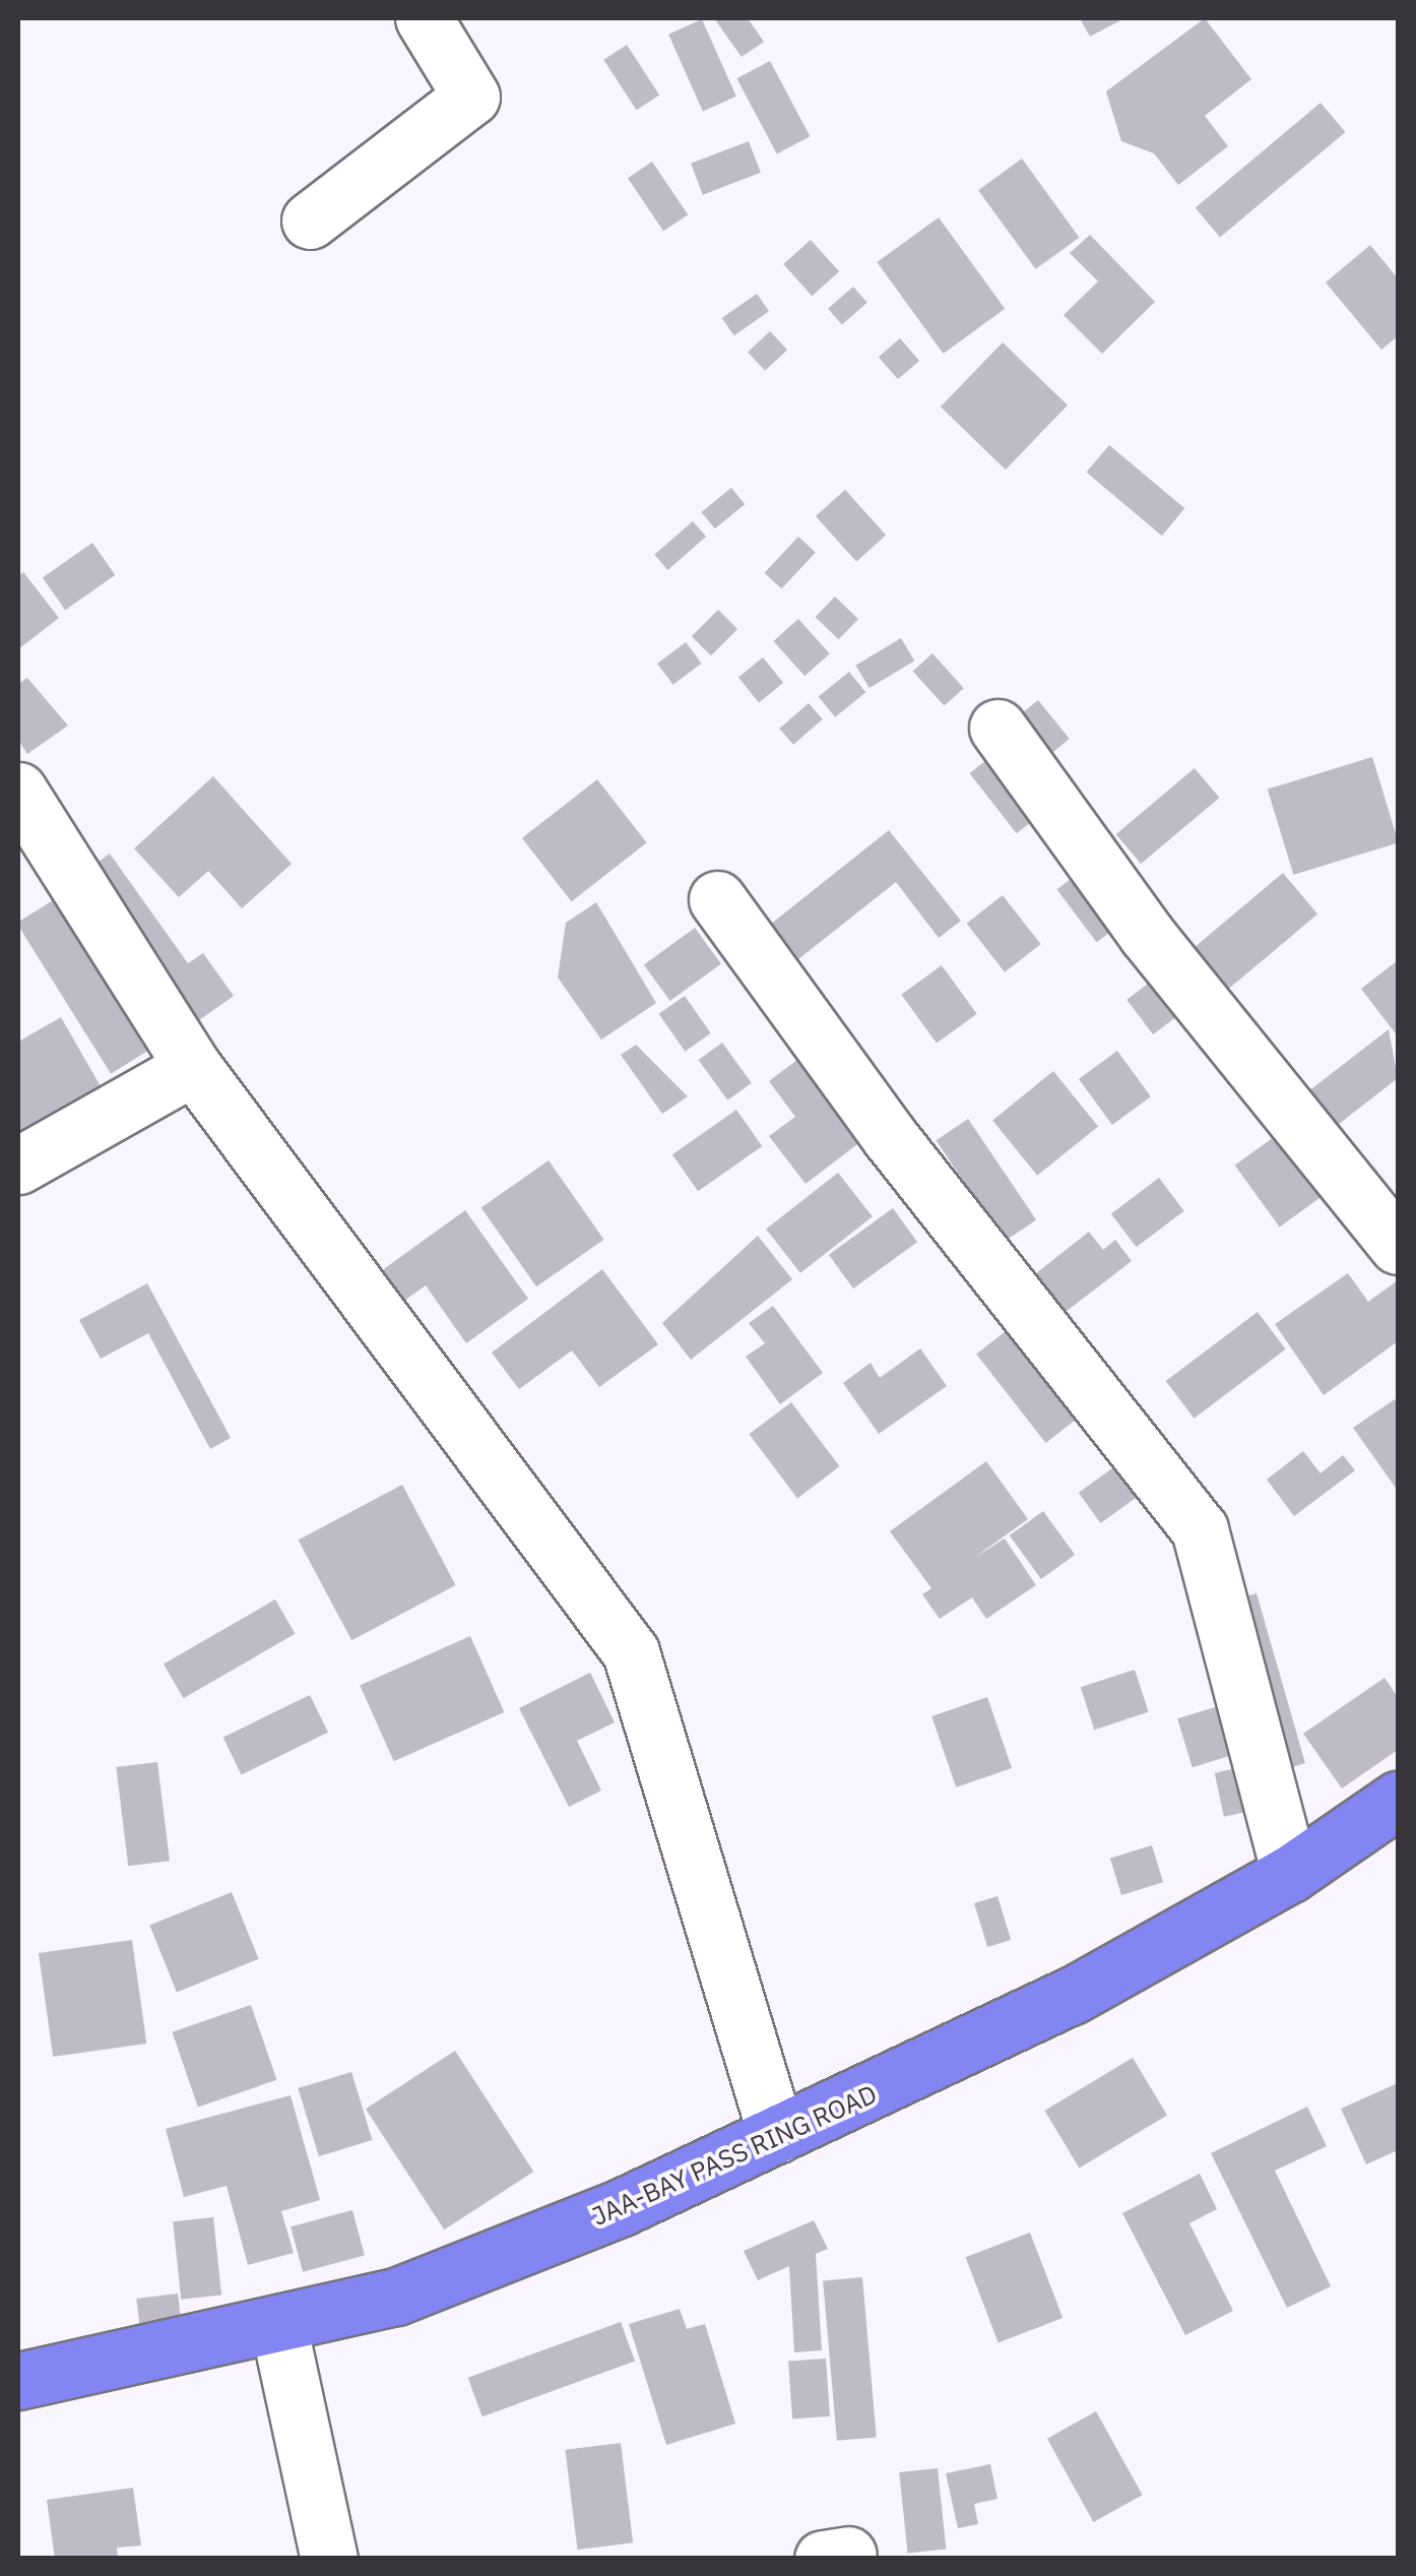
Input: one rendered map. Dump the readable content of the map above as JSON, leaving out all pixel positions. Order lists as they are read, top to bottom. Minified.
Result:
{"streets":{"highway":["JAA-BAY PASS RING ROAD"]}}
